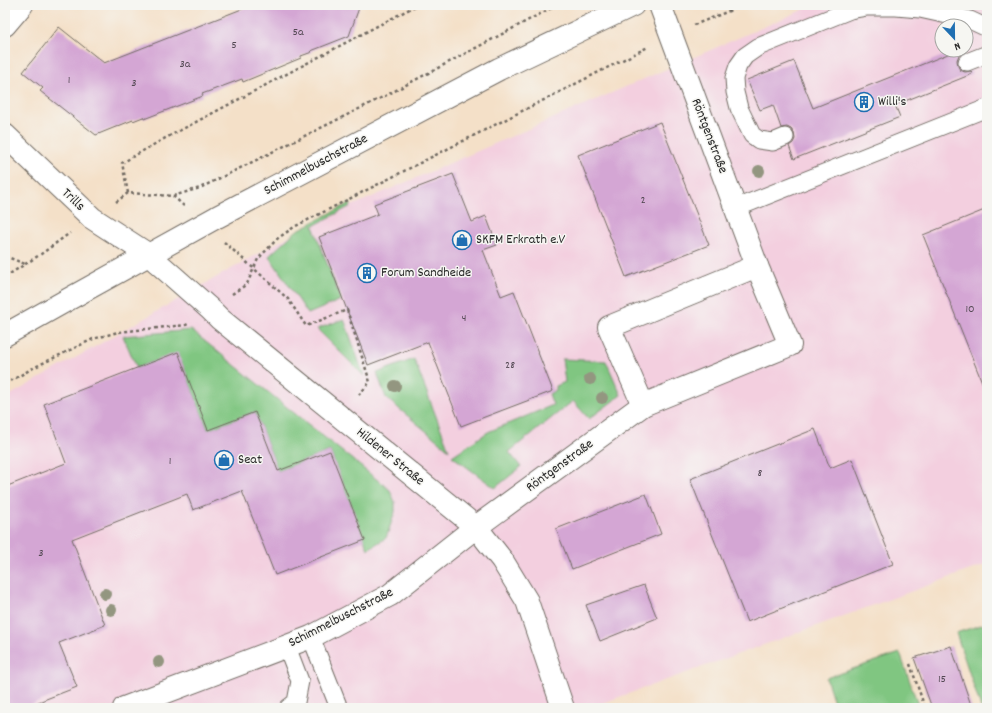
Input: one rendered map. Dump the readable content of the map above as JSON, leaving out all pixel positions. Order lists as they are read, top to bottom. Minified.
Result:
{"streets":{"street":["Röntgenstraße","Schimmelbuschstraße","Trills","Hildener Straße"]},"crossings":[["Röntgenstraße","Schimmelbuschstraße"],["Röntgenstraße","Hildener Straße"],["Schimmelbuschstraße","Trills"],["Schimmelbuschstraße","Hildener Straße"],["Trills","Hildener Straße"]],"places":{"building":["Willi's","Forum Sandheide"],"shop":["SKFM Erkrath e.V","Seat"]},"house_numbers":["5a","5","3a","1","3","2","10","4","28","1","8","3","15"],"north":"bottom"}
